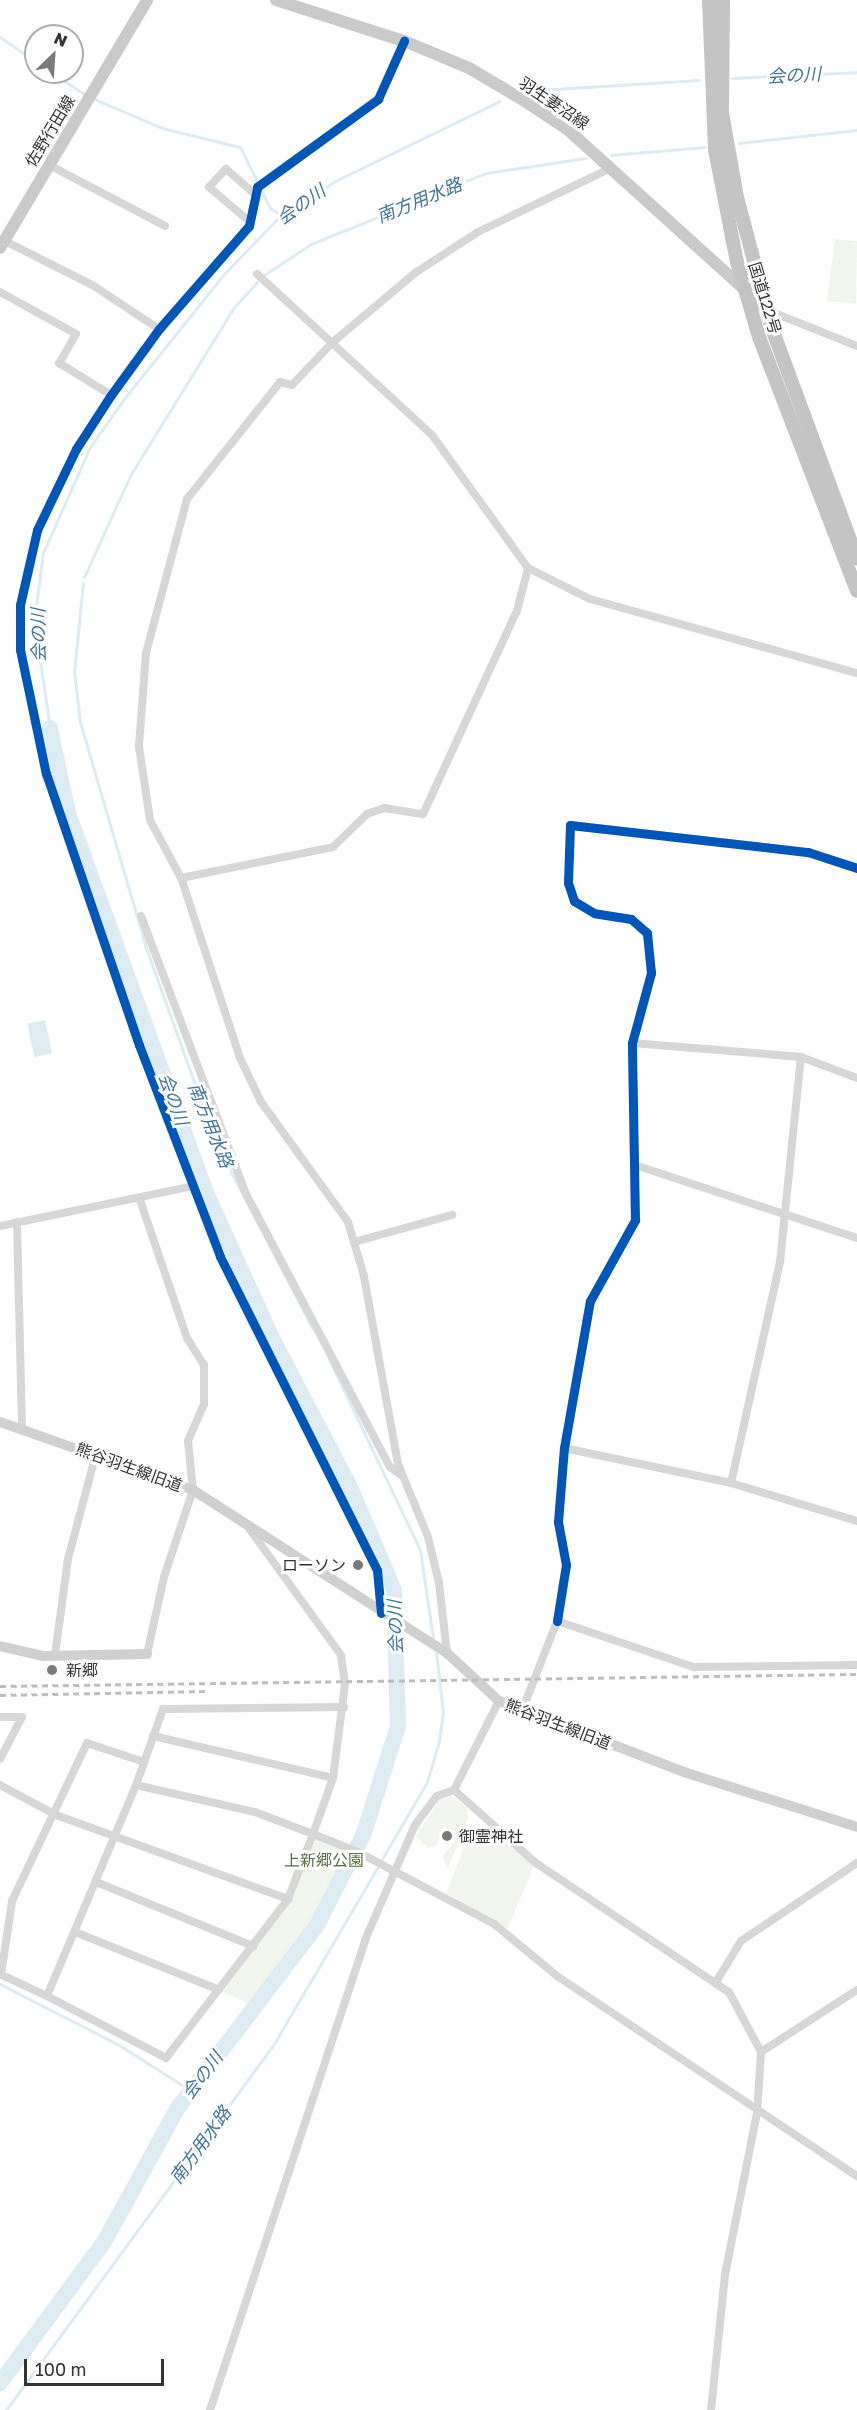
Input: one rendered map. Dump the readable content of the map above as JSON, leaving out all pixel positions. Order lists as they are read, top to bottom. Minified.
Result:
{"streets":{"highway":["国道122号"],"main road":["羽生妻沼線","佐野行田線"],"street":["熊谷羽生線旧道"]},"crossings":[["羽生妻沼線","国道122号"]],"water":["会の川","南方用水路"],"parks":["上新郷公園"],"places":["ローソン","新郷","御霊神社"],"scale_bar":"100 m","north":"top right"}
